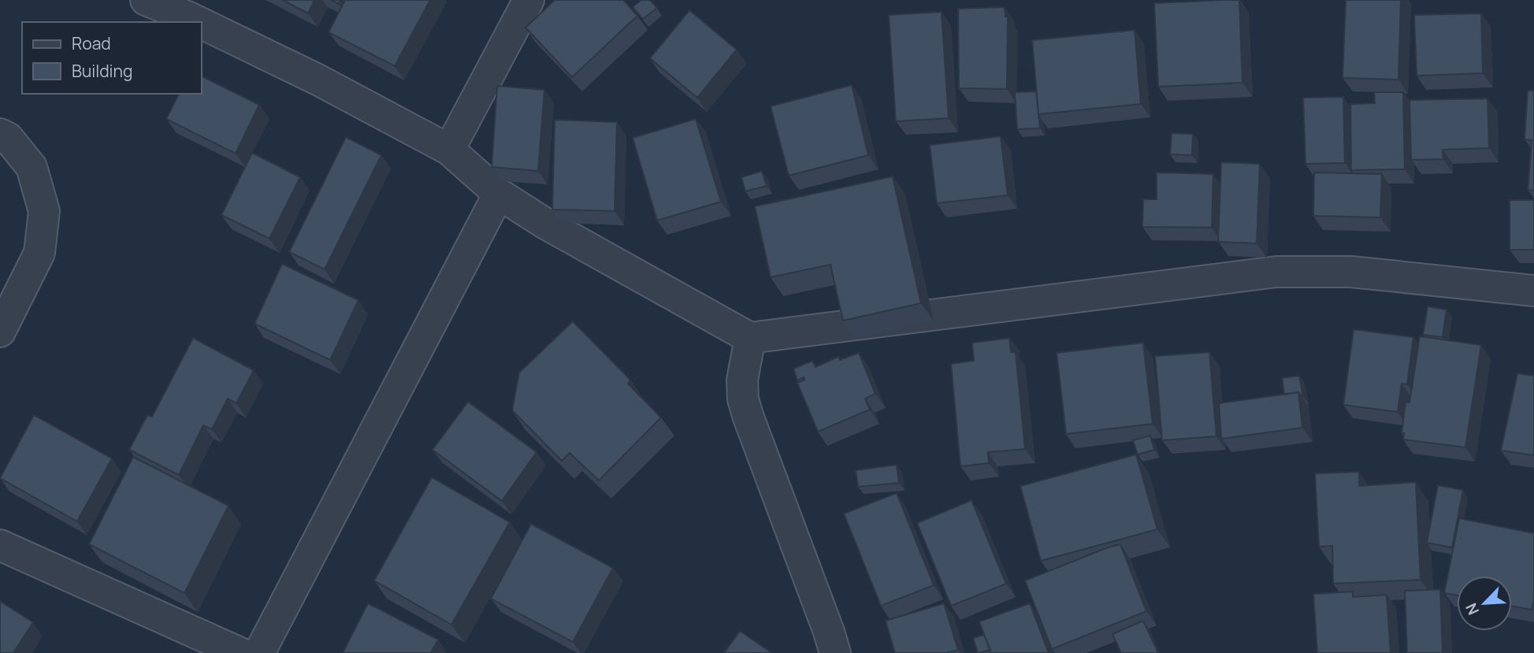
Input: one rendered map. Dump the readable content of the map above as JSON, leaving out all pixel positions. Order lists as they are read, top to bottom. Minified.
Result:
{"legend":["Road","Building"],"north":"bottom left"}
